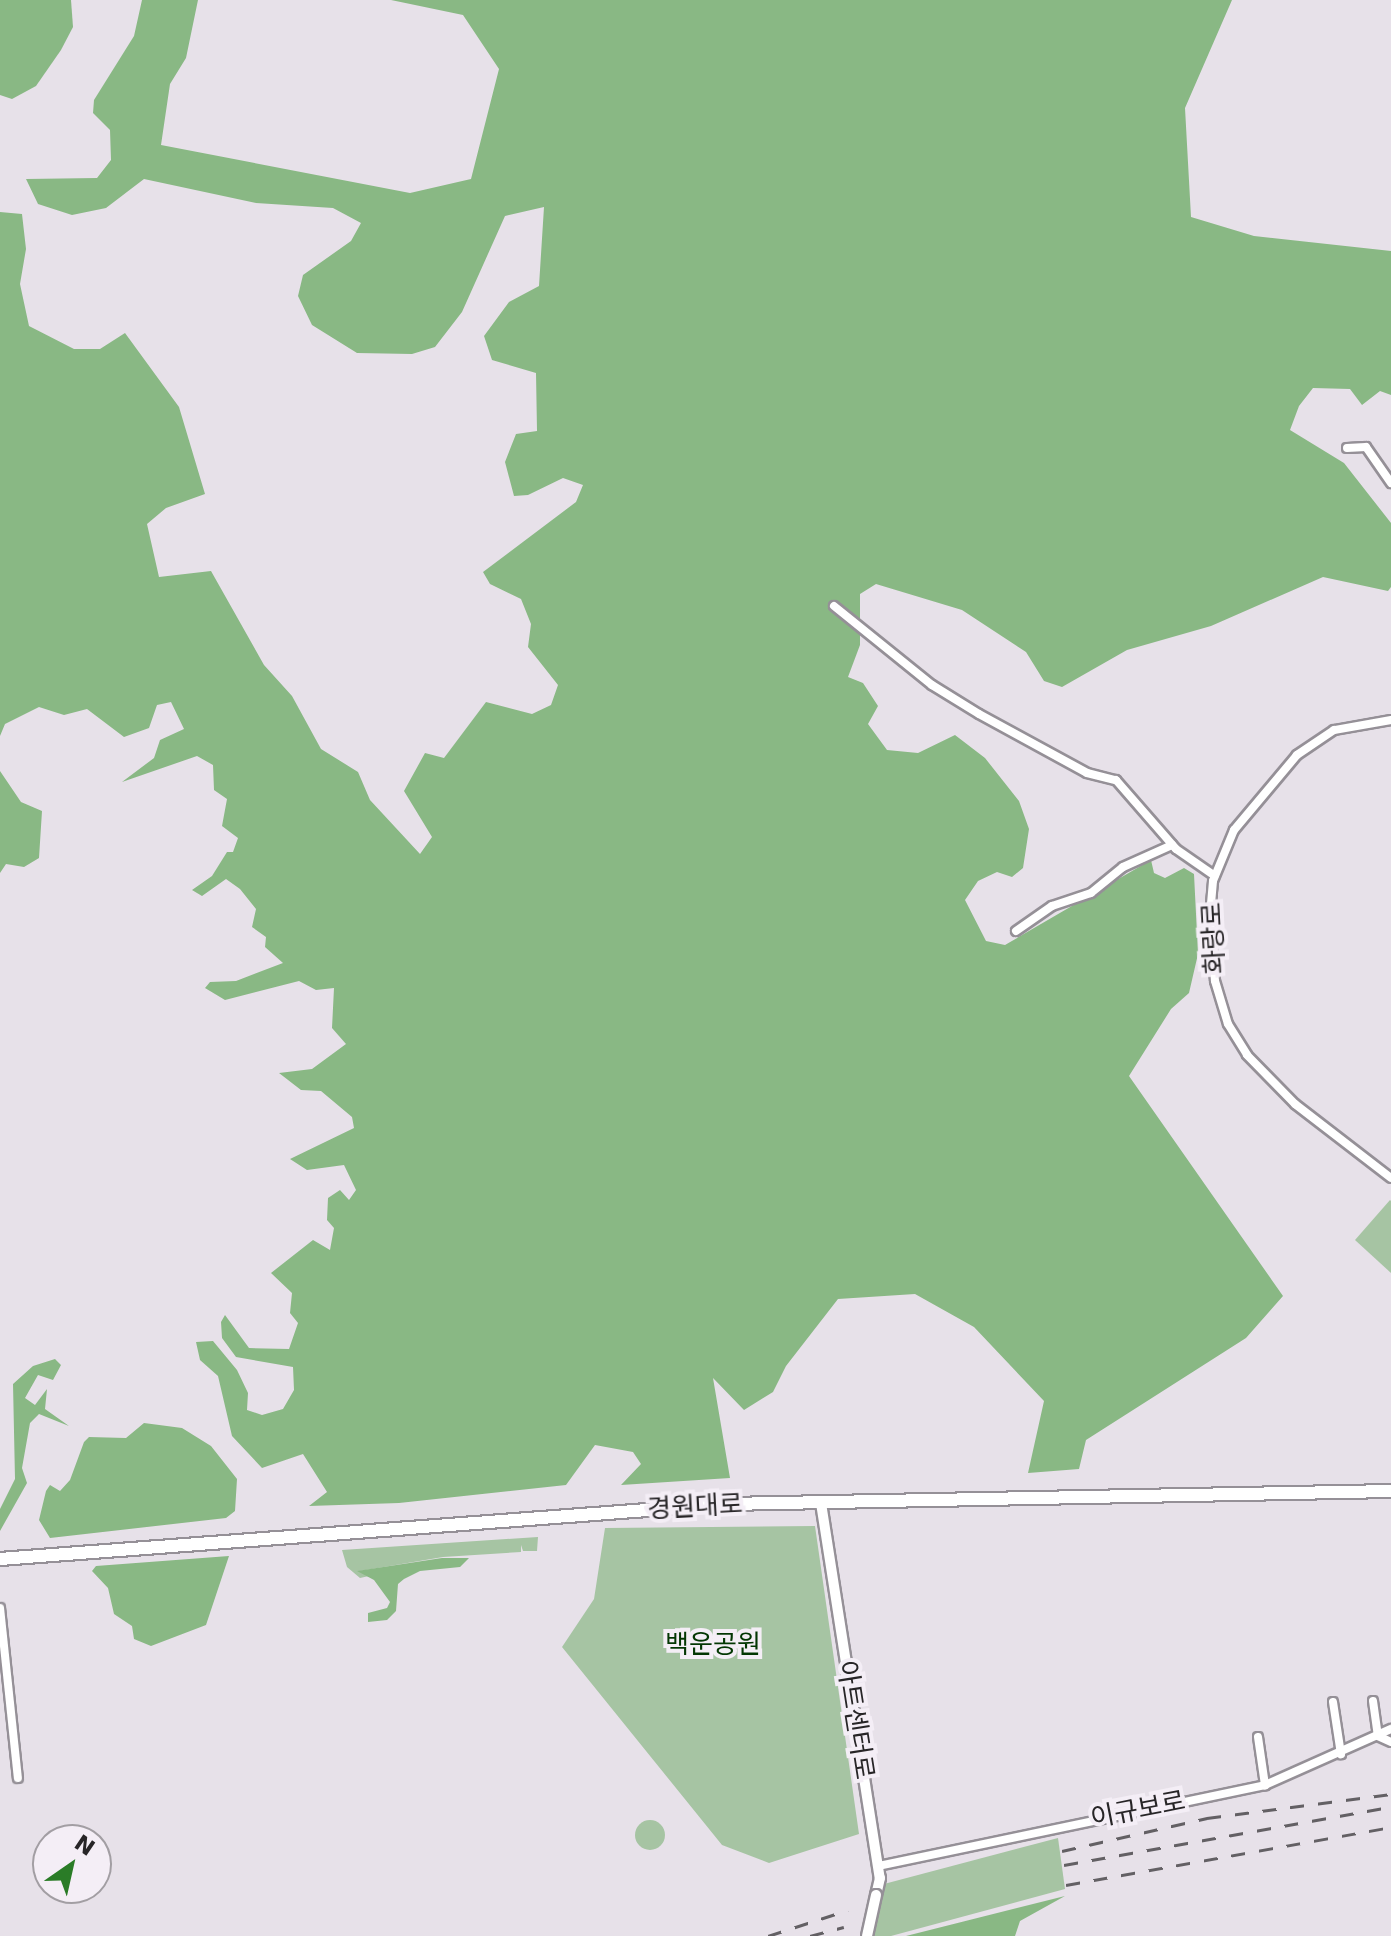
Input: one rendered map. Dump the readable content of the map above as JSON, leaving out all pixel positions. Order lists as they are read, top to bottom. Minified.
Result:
{"streets":{"main road":["경원대로"],"street":["화랑로","아트센터로","이규보로"]},"crossings":[["경원대로","아트센터로"],["아트센터로","이규보로"]],"parks":["백운공원"],"north":"top right"}
